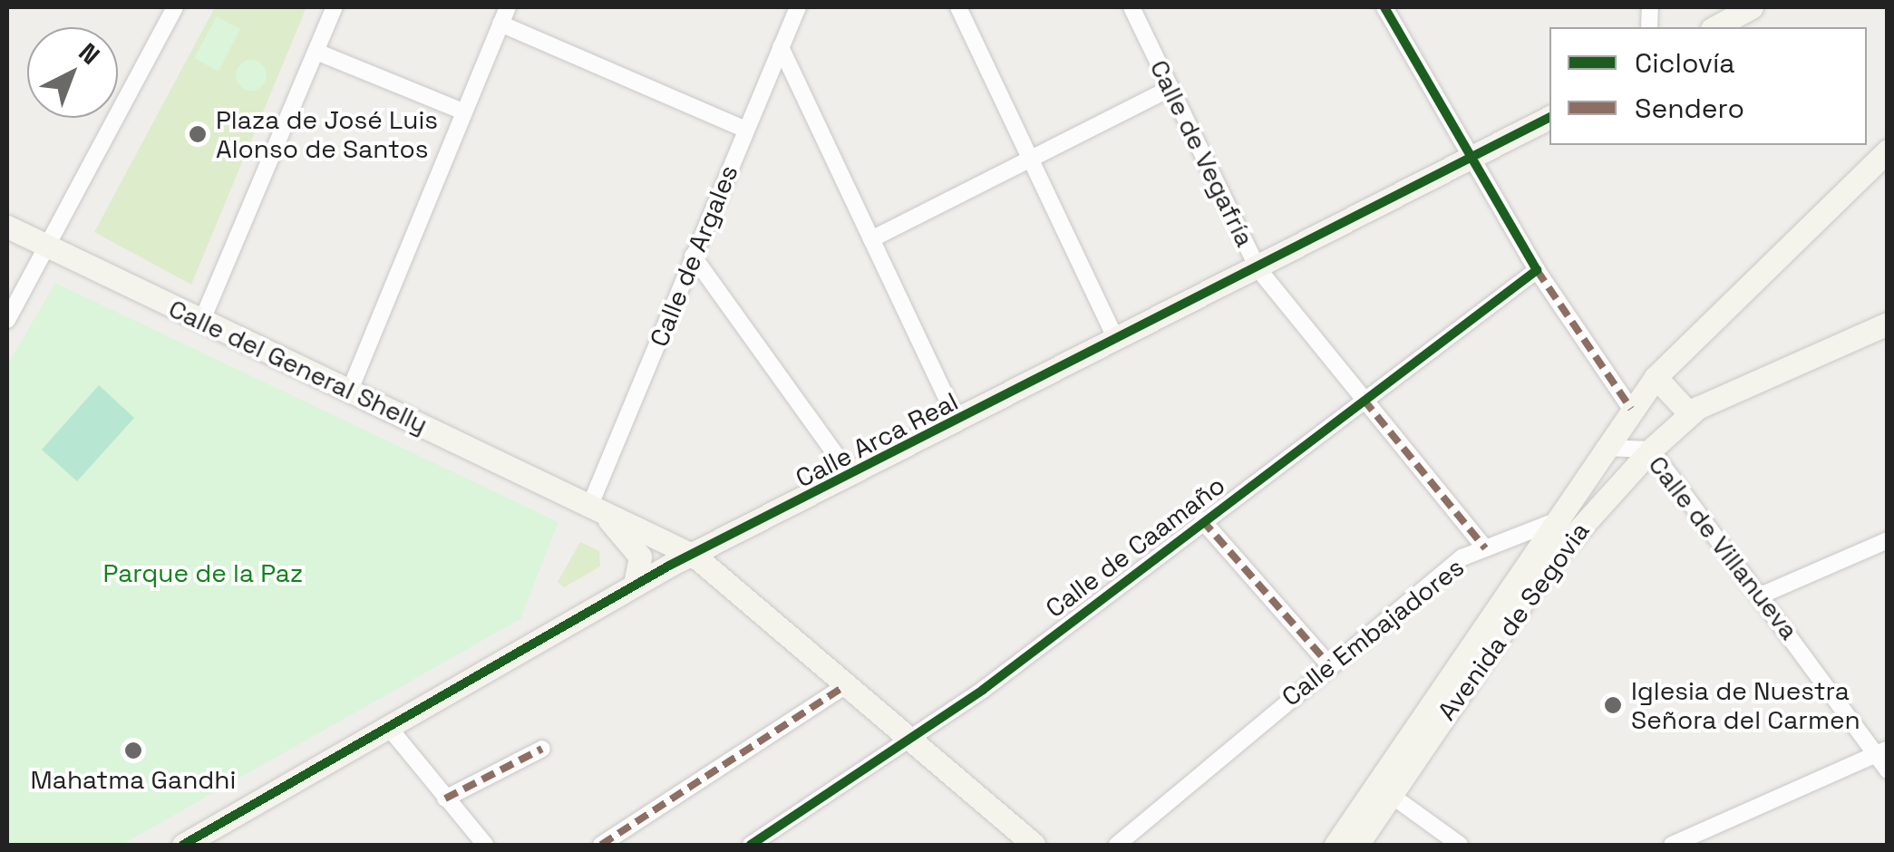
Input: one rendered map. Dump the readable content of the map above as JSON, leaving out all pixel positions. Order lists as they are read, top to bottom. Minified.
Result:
{"streets":{"street":["Calle de Vegafría","Calle de Argales","Calle del General Shelly","Calle Arca Real","Calle de Caamaño","Calle de Villanueva","Avenida de Segovia","Calle Embajadores"]},"crossings":[["Calle de Vegafría","Calle Arca Real"],["Calle de Vegafría","Calle de Caamaño"],["Calle de Vegafría","Calle Embajadores"],["Calle de Argales","Calle del General Shelly"],["Calle del General Shelly","Calle Arca Real"],["Calle del General Shelly","Calle de Caamaño"],["Calle de Villanueva","Avenida de Segovia"],["Avenida de Segovia","Calle Embajadores"]],"parks":["Parque de la Paz"],"places":["Plaza de José Luis Alonso de Santos","Iglesia de Nuestra Señora del Carmen","Mahatma Gandhi"],"legend":["Ciclovía","Sendero"],"north":"top right"}
